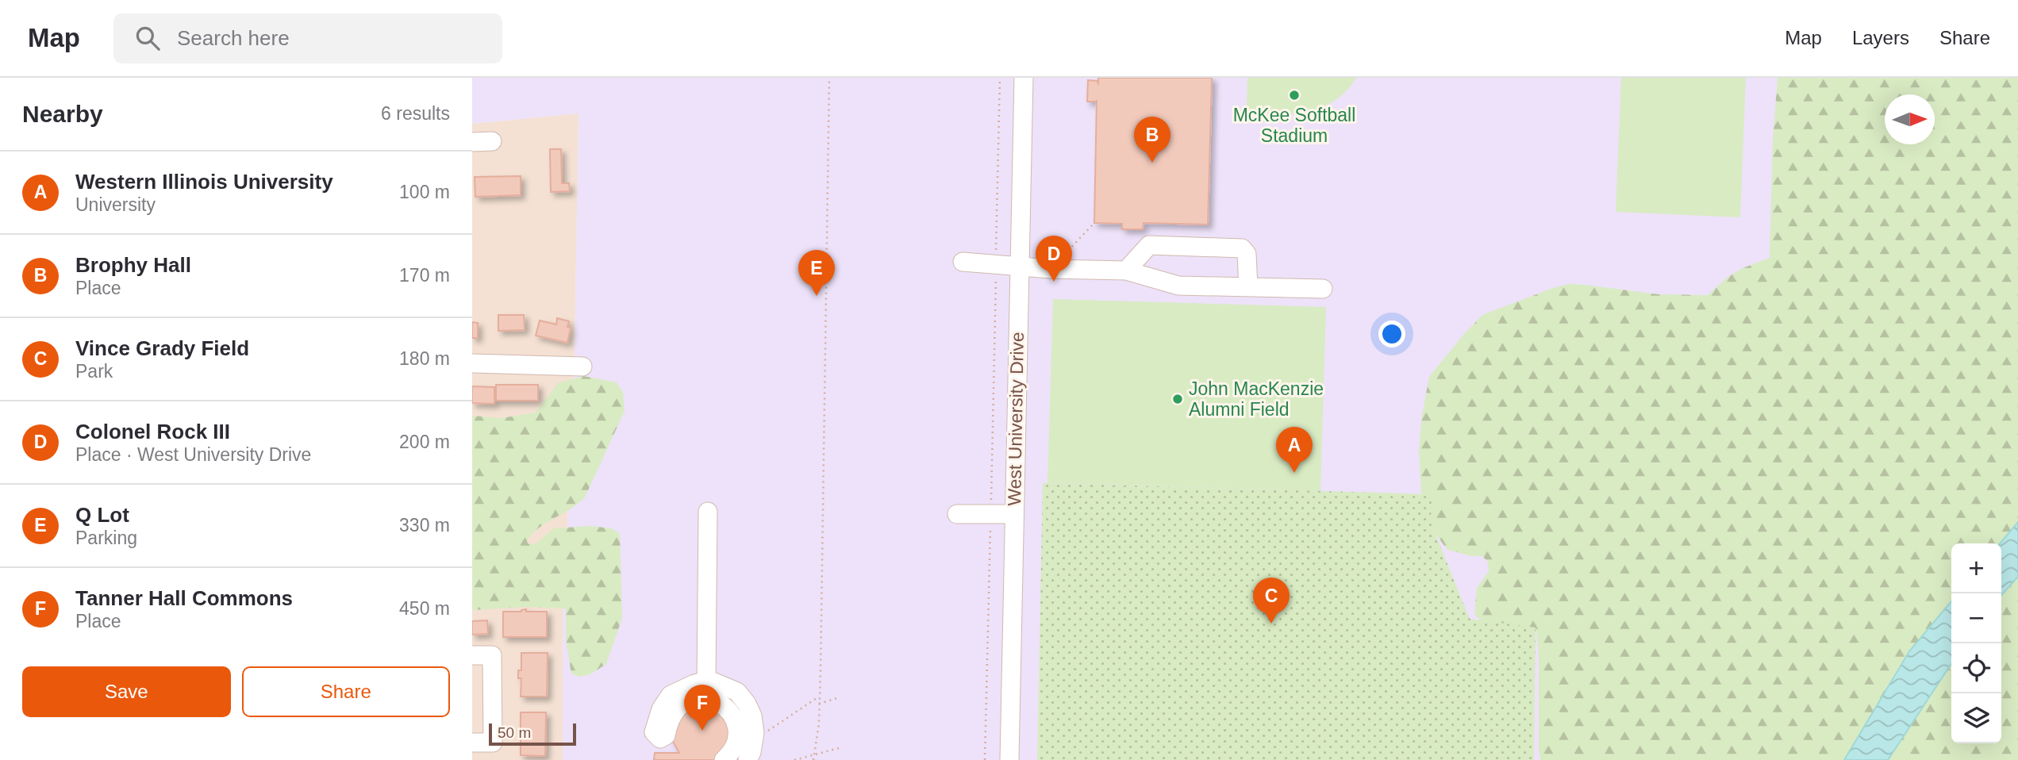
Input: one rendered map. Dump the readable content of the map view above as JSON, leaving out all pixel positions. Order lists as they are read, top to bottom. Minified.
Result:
{"streets":{"street":["West University Drive"]},"places":["McKee Softball Stadium","John MacKenzie Alumni Field"],"scale_bar":"50 m","north":"right","page":{"header":"Map","search":"Search here","nav":["Map","Layers","Share"],"heading":["Nearby","6 results"],"pins":["B","D","E","A","C","F"],"list":[{"mark":"A","name":"Western Illinois University","note":"University","value":"100 m"},{"mark":"B","name":"Brophy Hall","note":"Place","value":"170 m"},{"mark":"C","name":"Vince Grady Field","note":"Park","value":"180 m"},{"mark":"D","name":"Colonel Rock III","note":"Place · West University Drive","value":"200 m"},{"mark":"E","name":"Q Lot","note":"Parking","value":"330 m"},{"mark":"F","name":"Tanner Hall Commons","note":"Place","value":"450 m"}],"map_buttons":["+","−"],"buttons":["Save","Share"],"scale":"50 m"}}
